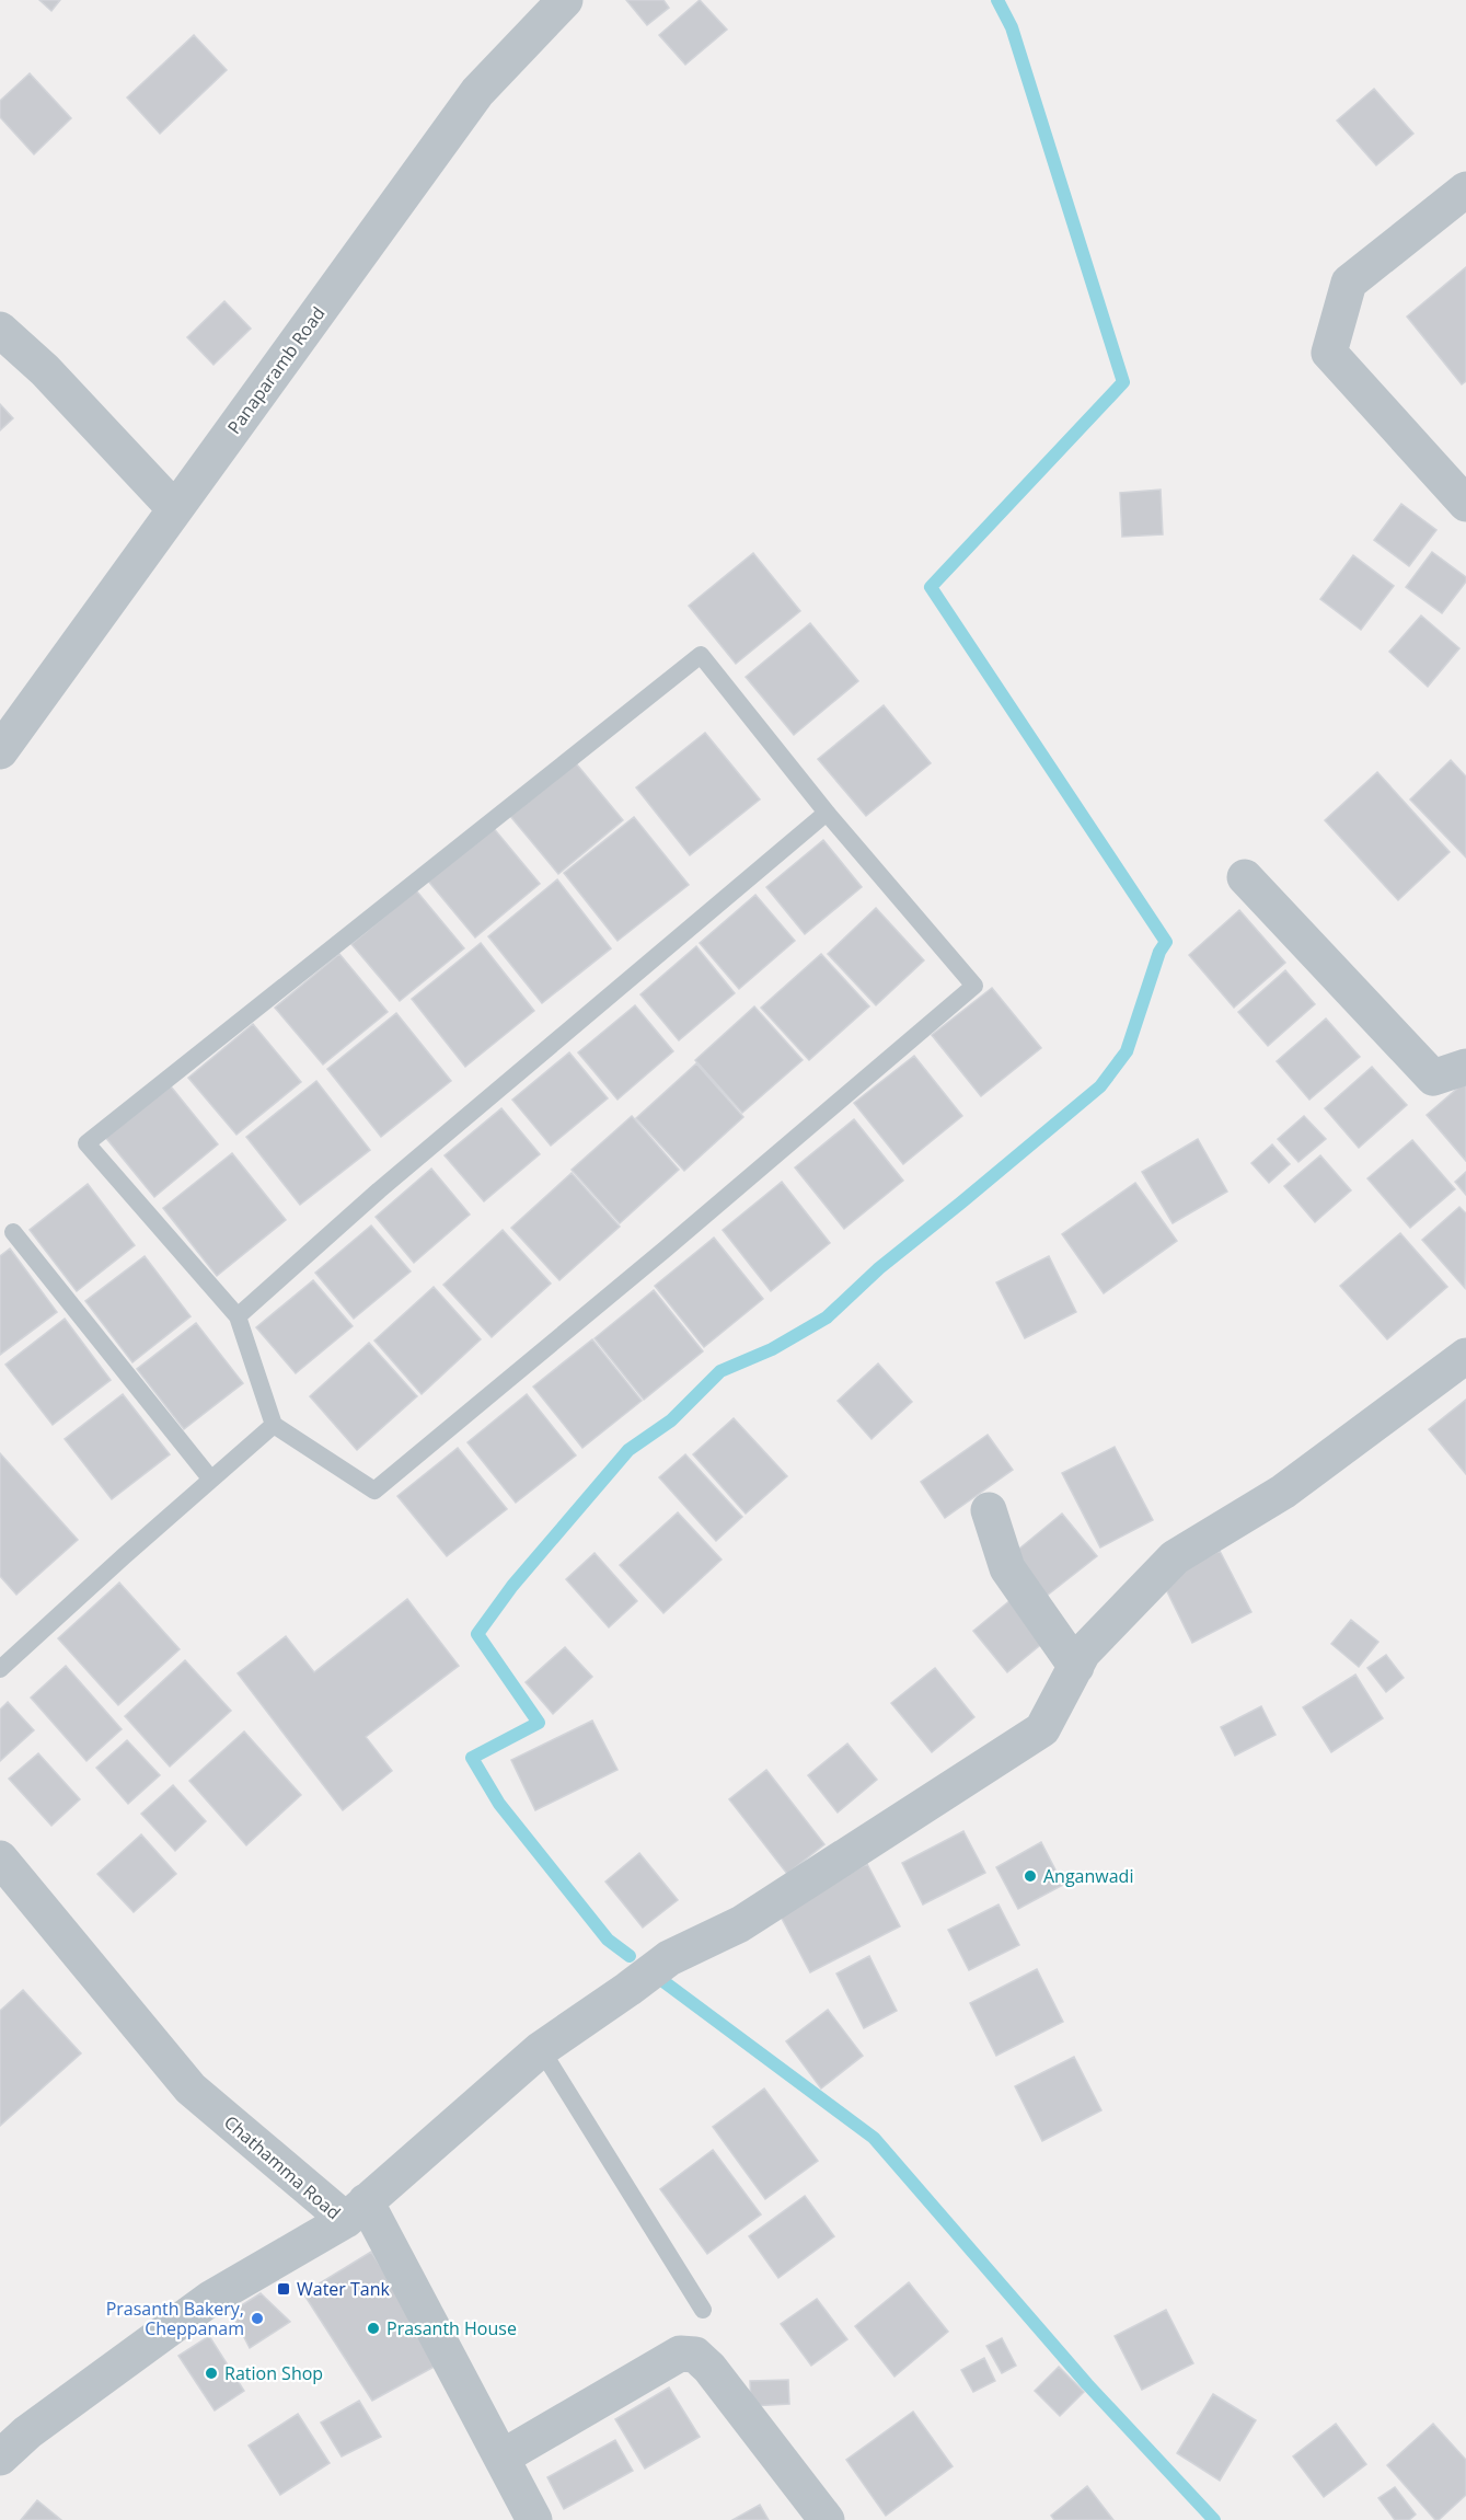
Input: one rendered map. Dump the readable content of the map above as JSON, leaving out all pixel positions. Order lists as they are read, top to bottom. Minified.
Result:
{"streets":{"street":["Panaparamb Road","Chathamma Road"]},"places":{"other":["Anganwadi","Prasanth Bakery, Cheppanam","Prasanth House","Ration Shop"],"transit":["Water Tank"]}}
